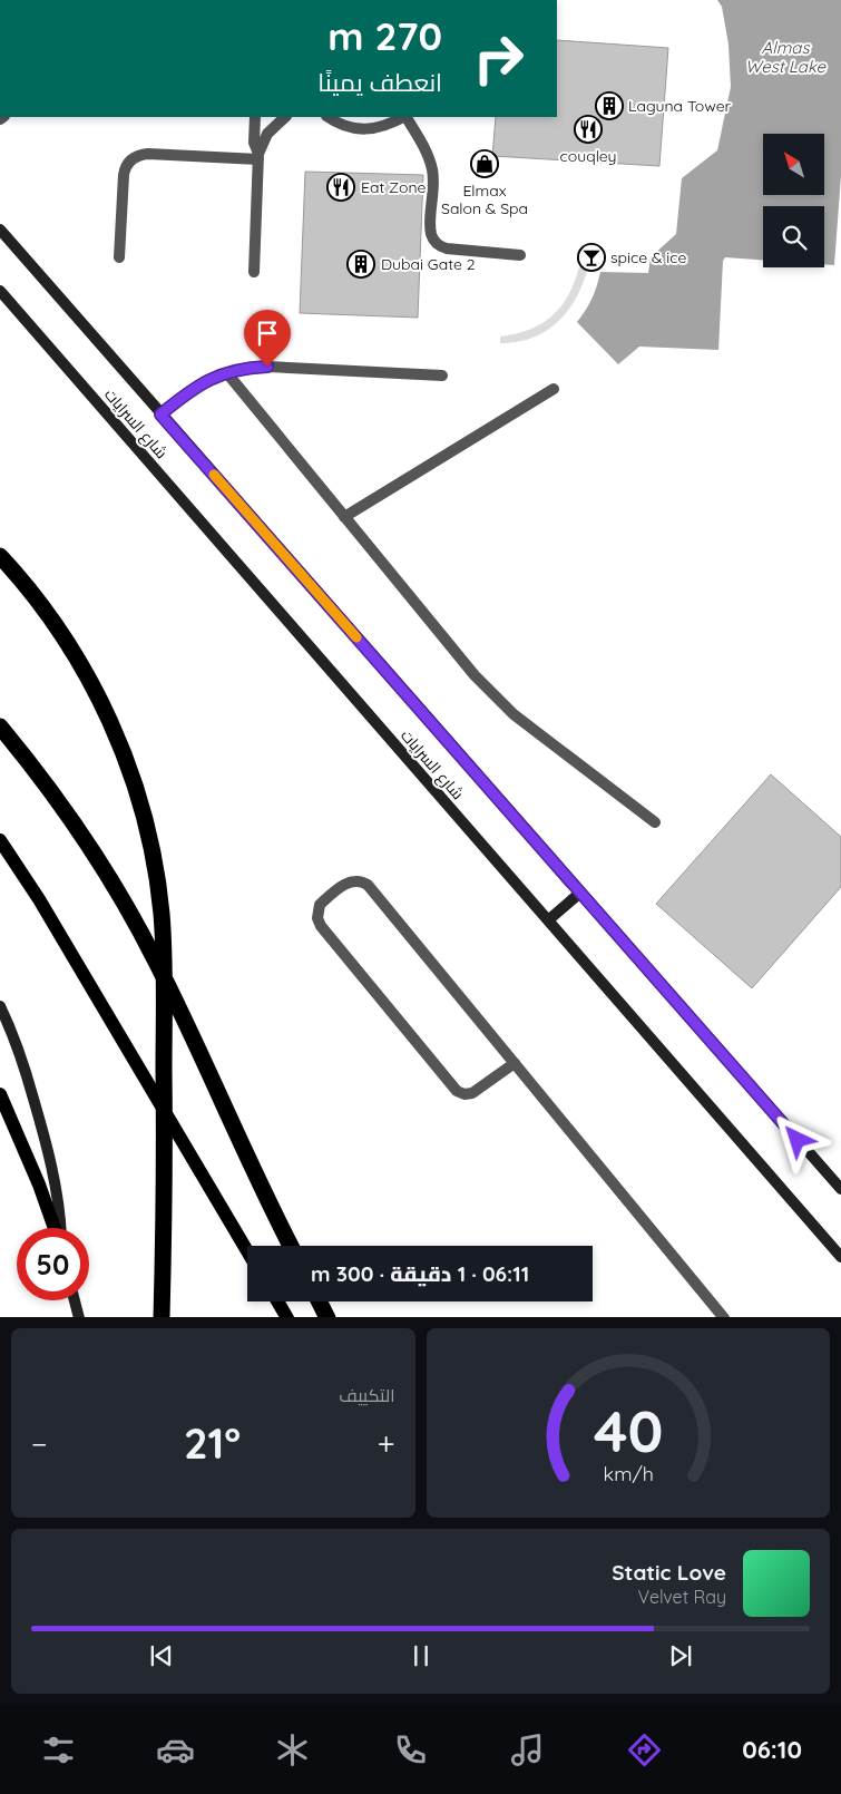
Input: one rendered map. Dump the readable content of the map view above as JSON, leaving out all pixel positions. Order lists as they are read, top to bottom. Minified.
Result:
{"streets":{"main road":["شارع السرايات"]},"water":["Almas West Lake"],"places":{"building":["Laguna Tower","Dubai Gate 2"],"restaurant":["couqley","Eat Zone"],"shop":["Elmax Salon & Spa"],"bar":["spice & ice"]},"north":"top left","page":{"turn":["270 m","انعطف يمينًا"],"limit":"50","trip":"06:11 · 1 دقيقة · 300 m","tile":"التكييف","heat":["−","21°","+"],"song":["Static Love","Velvet Ray"],"tabs":"06:10","gauge":["40","km/h"]}}
